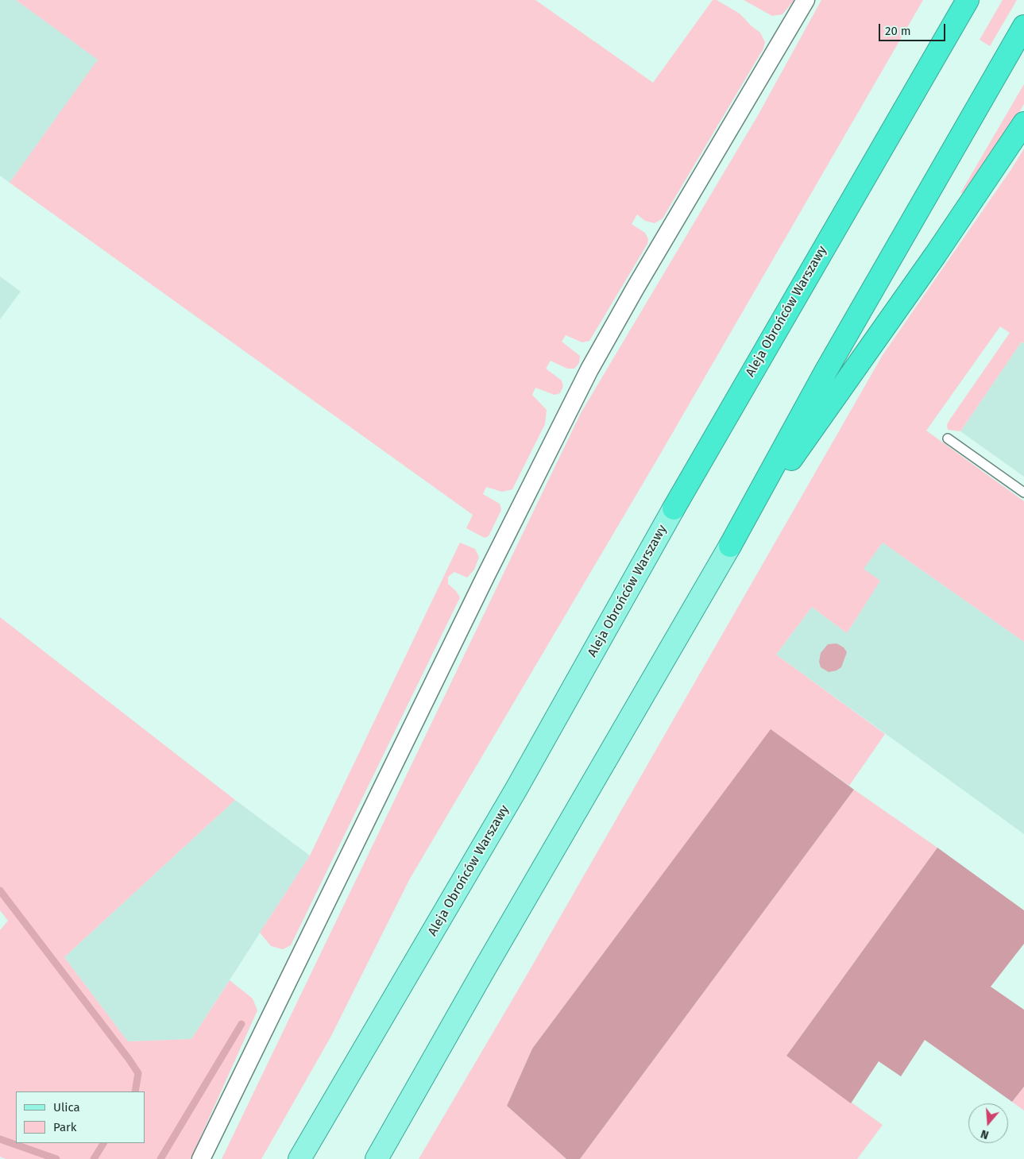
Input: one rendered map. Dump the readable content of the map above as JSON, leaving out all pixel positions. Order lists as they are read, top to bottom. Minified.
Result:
{"streets":{"highway":["Aleja Obrońców Warszawy"]},"legend":["Ulica","Park"],"scale_bar":"20 m","north":"bottom"}
